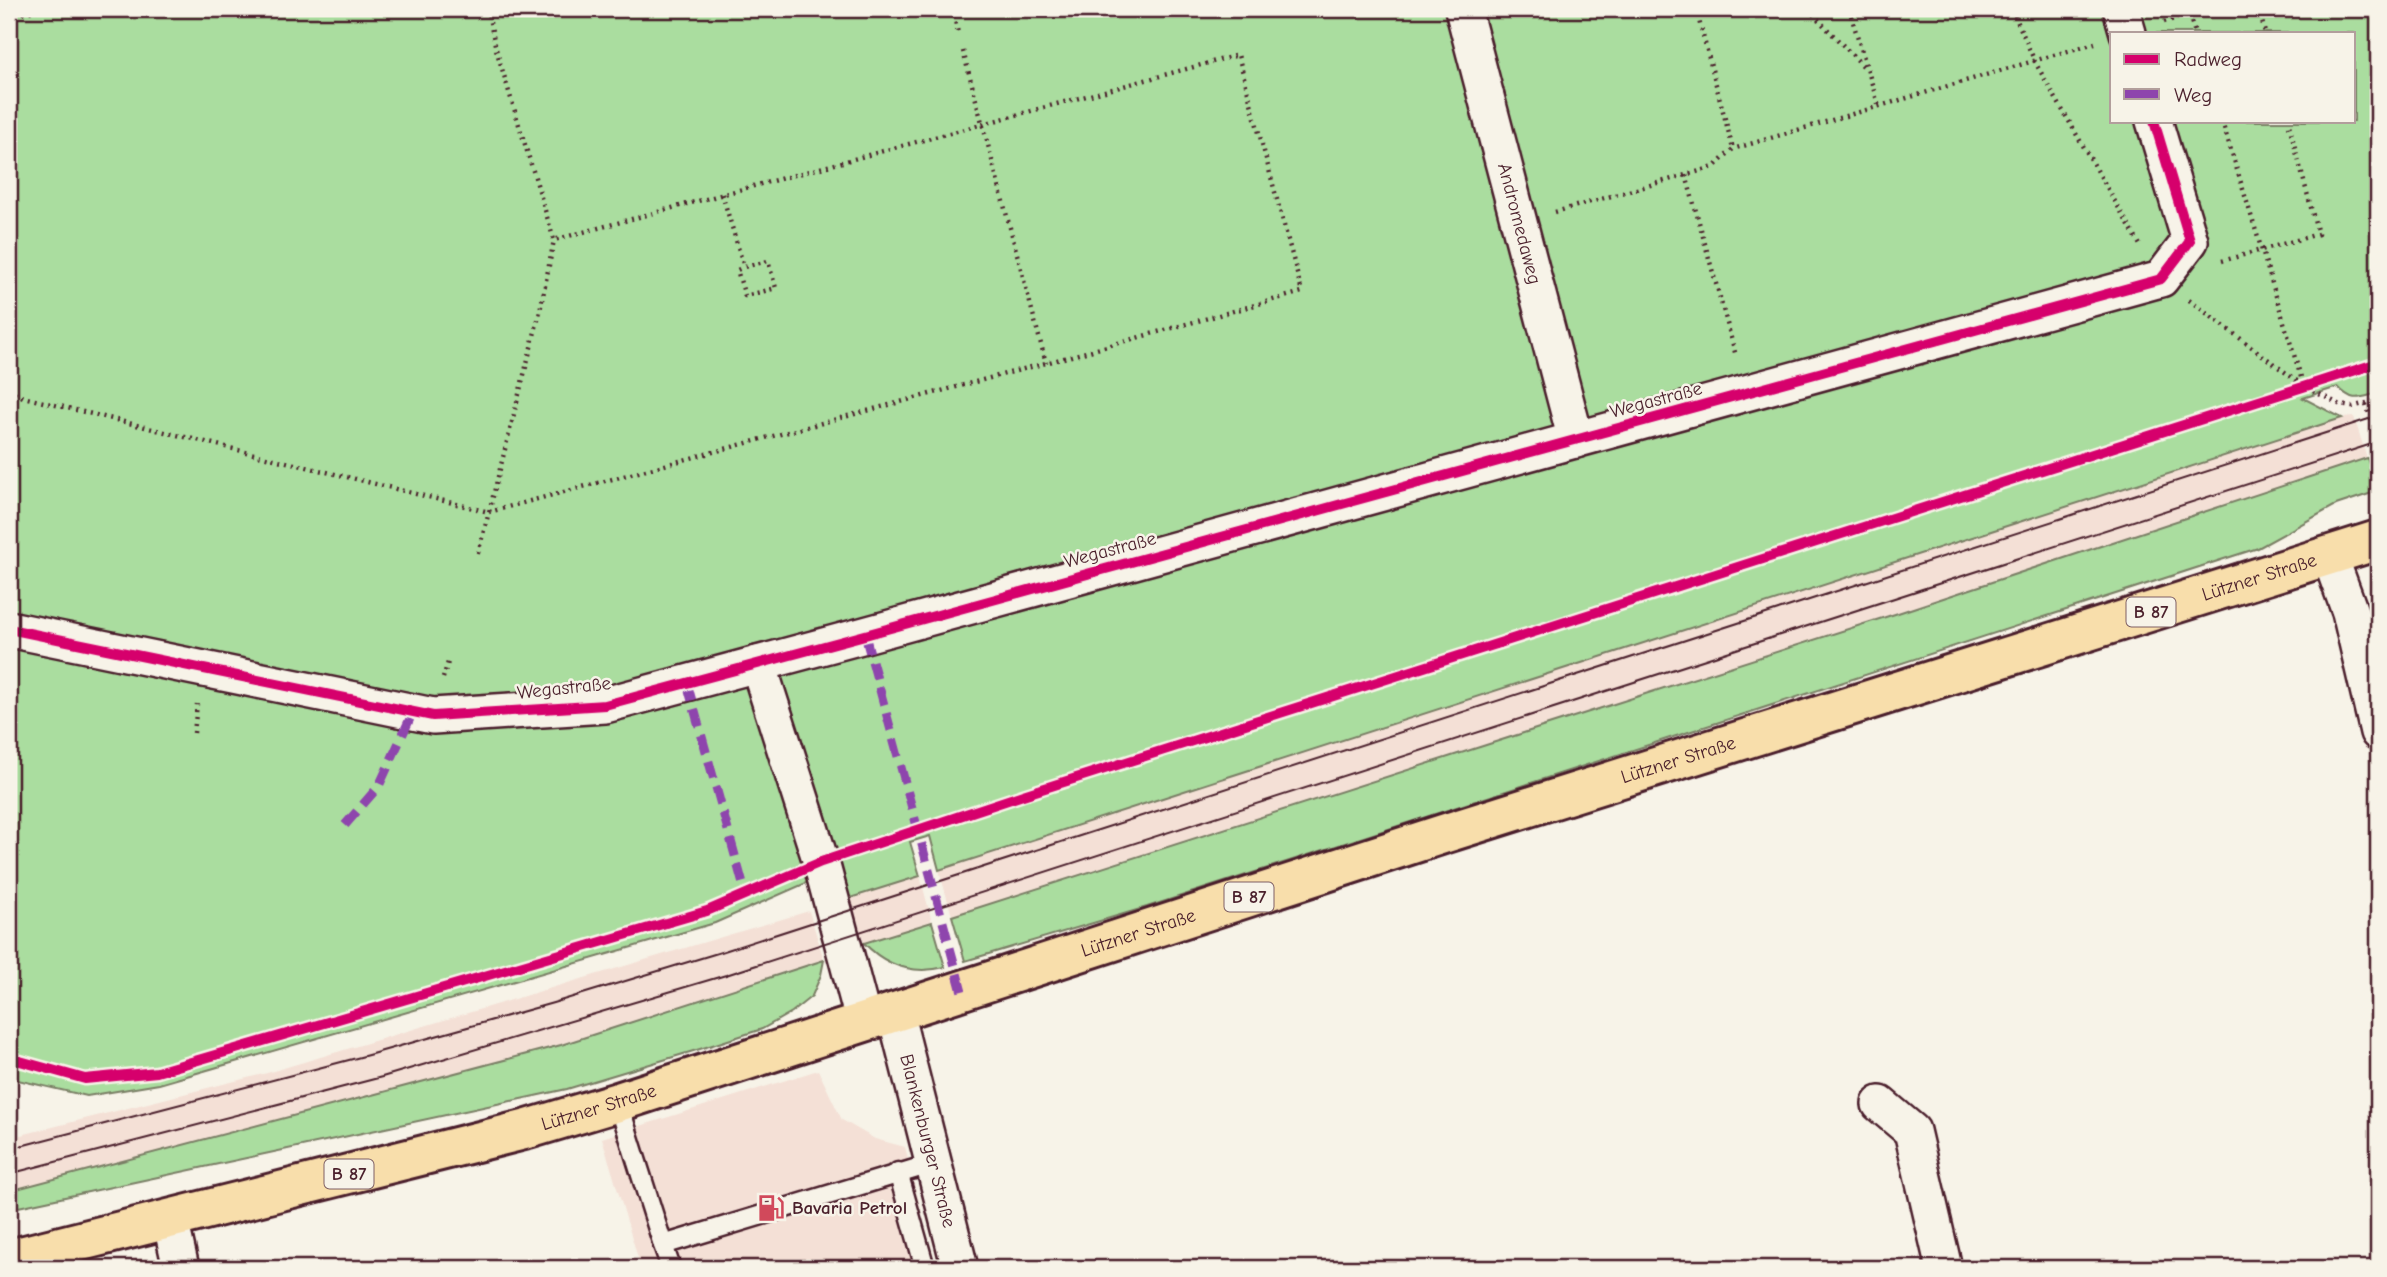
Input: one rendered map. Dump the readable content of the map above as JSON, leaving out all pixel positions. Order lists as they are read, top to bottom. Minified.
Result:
{"streets":{"main road":["Lützner Straße","B 87"],"street":["Andromedaweg","Wegastraße","Blankenburger Straße"]},"crossings":[["Andromedaweg","Wegastraße"],["Lützner Straße","Blankenburger Straße"]],"places":{"fuel station":["Bavaria Petrol"]},"legend":["Radweg","Weg"]}
